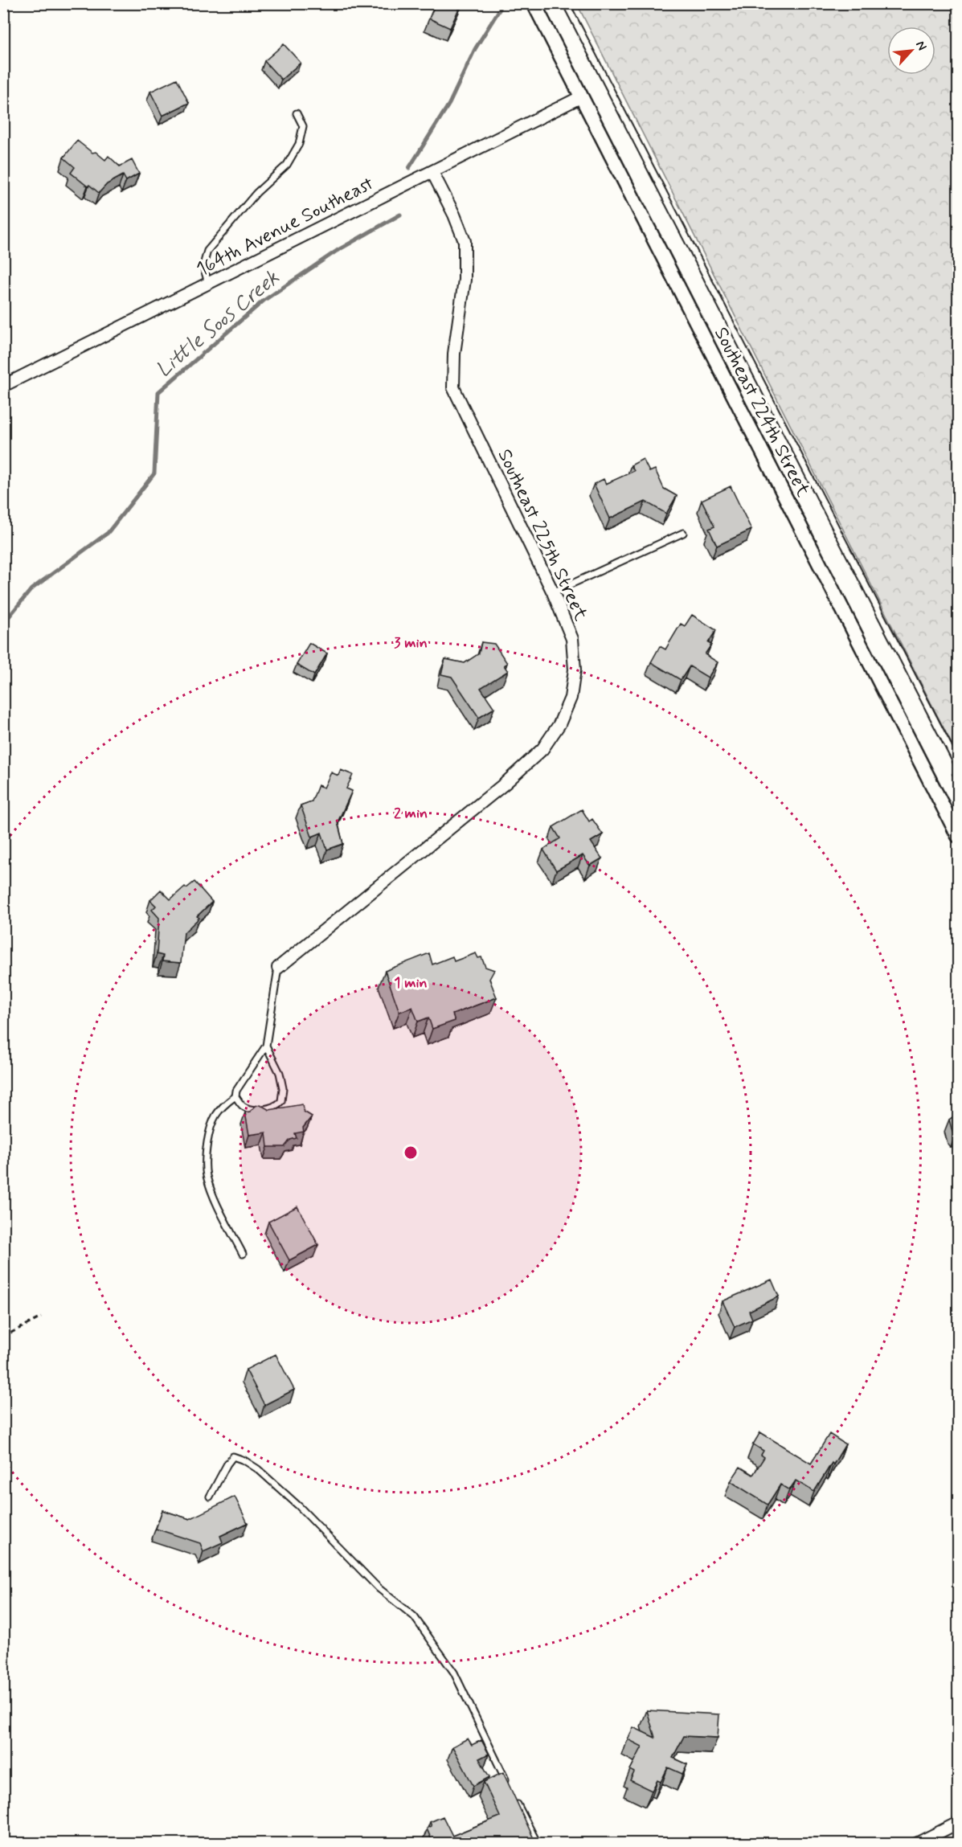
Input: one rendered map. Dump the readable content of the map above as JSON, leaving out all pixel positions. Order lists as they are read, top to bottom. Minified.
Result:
{"streets":{"street":["164th Avenue Southeast","Southeast 224th Street","Southeast 225th Street"]},"crossings":[["164th Avenue Southeast","Southeast 224th Street"],["164th Avenue Southeast","Southeast 225th Street"]],"water":["Little Soos Creek"],"north":"top right","rings":["3 min","2 min","1 min"]}
